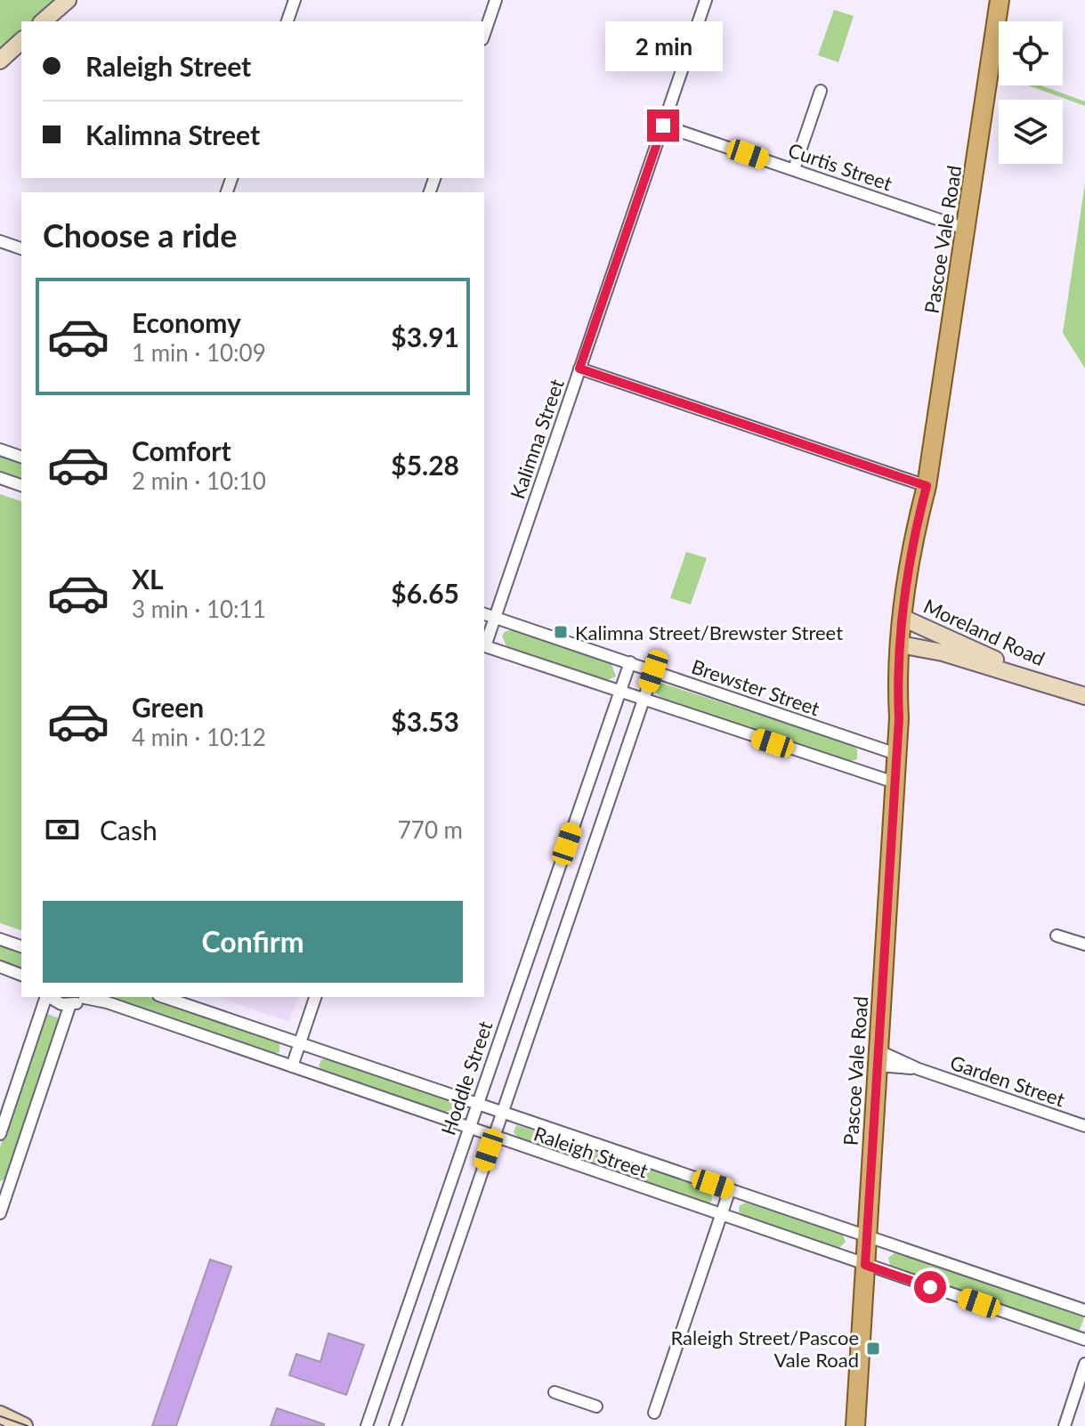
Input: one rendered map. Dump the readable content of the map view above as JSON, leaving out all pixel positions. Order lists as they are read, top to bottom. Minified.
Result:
{"streets":{"main road":["Pascoe Vale Road","Moreland Road"],"street":["Curtis Street","Kalimna Street","Brewster Street","Hoddle Street","Garden Street","Raleigh Street"]},"crossings":[["Curtis Street","Pascoe Vale Road"],["Curtis Street","Kalimna Street"],["Pascoe Vale Road","Moreland Road"],["Pascoe Vale Road","Brewster Street"],["Pascoe Vale Road","Garden Street"],["Pascoe Vale Road","Raleigh Street"],["Kalimna Street","Brewster Street"],["Brewster Street","Hoddle Street"],["Hoddle Street","Raleigh Street"]],"places":{"transit":["Kalimna Street/Brewster Street","Raleigh Street/Pascoe Vale Road"]},"page":{"bubble":"2 min","banner":["Raleigh Street","Kalimna Street"],"heading":"Choose a ride","list":[{"name":"Economy","note":"1 min · 10:09","value":"$3.91"},{"name":"Comfort","note":"2 min · 10:10","value":"$5.28"},{"name":"XL","note":"3 min · 10:11","value":"$6.65"},{"name":"Green","note":"4 min · 10:12","value":"$3.53"}],"pay":["Cash","770 m"],"buttons":"Confirm"}}
